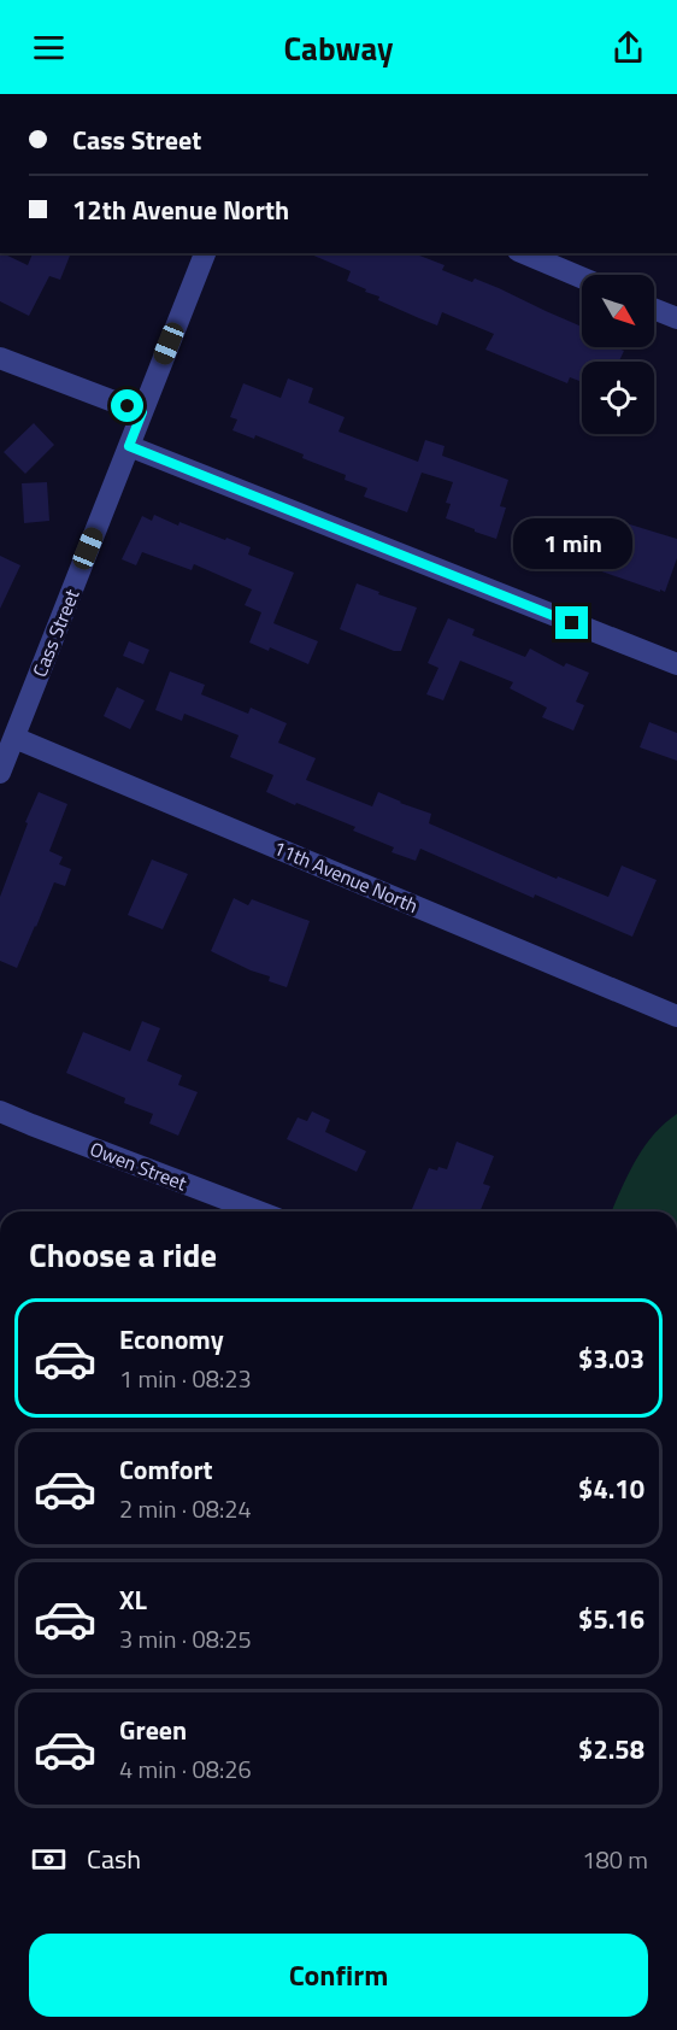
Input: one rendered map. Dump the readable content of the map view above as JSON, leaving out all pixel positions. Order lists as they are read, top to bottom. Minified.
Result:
{"streets":{"street":["Cass Street","11th Avenue North","Owen Street"]},"crossings":[["Cass Street","11th Avenue North"]],"north":"bottom right","page":{"header":"Cabway","banner":["Cass Street","12th Avenue North"],"bubble":"1 min","heading":"Choose a ride","list":[{"name":"Economy","note":"1 min · 08:23","value":"$3.03"},{"name":"Comfort","note":"2 min · 08:24","value":"$4.10"},{"name":"XL","note":"3 min · 08:25","value":"$5.16"},{"name":"Green","note":"4 min · 08:26","value":"$2.58"}],"pay":["Cash","180 m"],"buttons":"Confirm"}}
